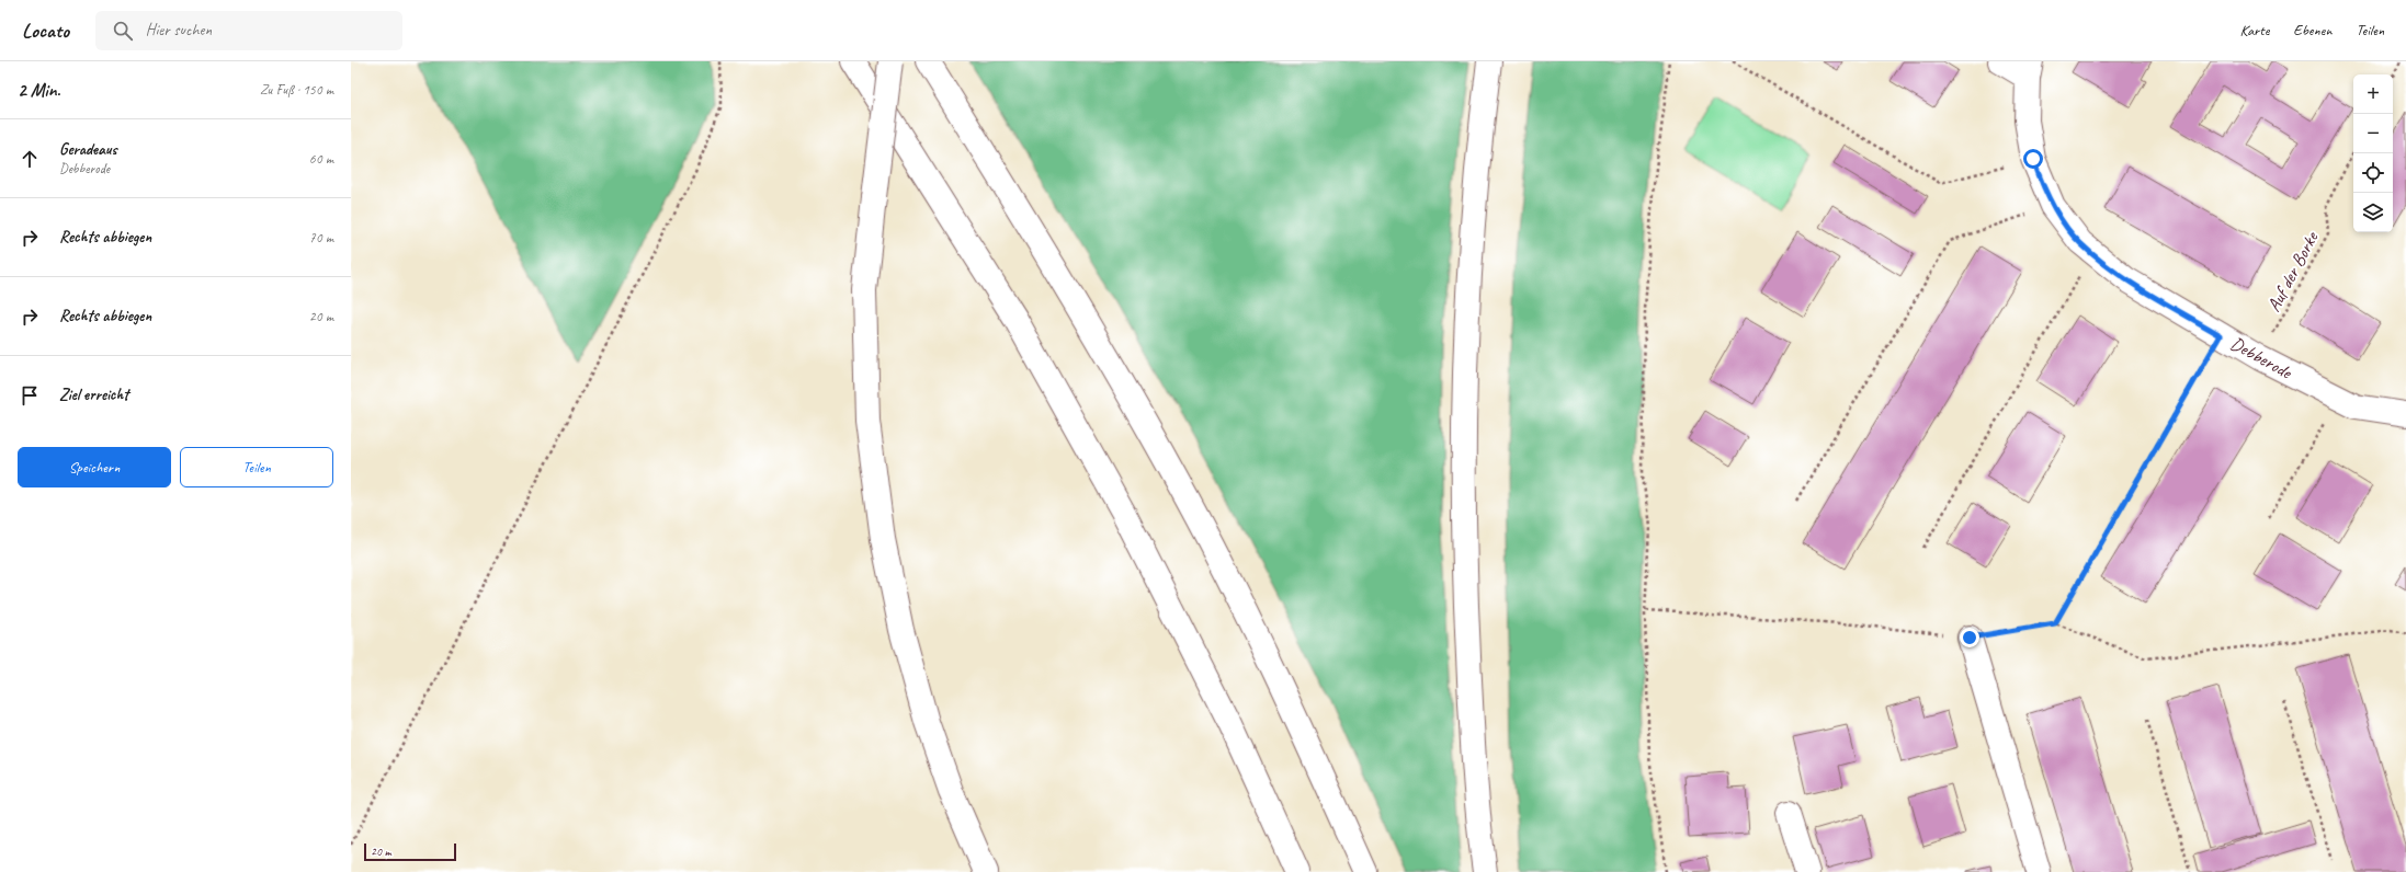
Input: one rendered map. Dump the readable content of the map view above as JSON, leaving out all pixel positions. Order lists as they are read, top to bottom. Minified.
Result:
{"streets":{"main road":["Debberode"],"path":["Auf der Borke"]},"crossings":[["Auf der Borke","Debberode"]],"scale_bar":"20 m","page":{"header":"Locato","search":"Hier suchen","nav":["Karte","Ebenen","Teilen"],"heading":["2 Min.","Zu Fuß · 150 m"],"map_buttons":["+","−"],"list":[["Geradeaus","Debberode","60 m"],["Rechts abbiegen","70 m"],["Rechts abbiegen","20 m"],"Ziel erreicht"],"buttons":["Speichern","Teilen"],"scale":"20 m"}}
